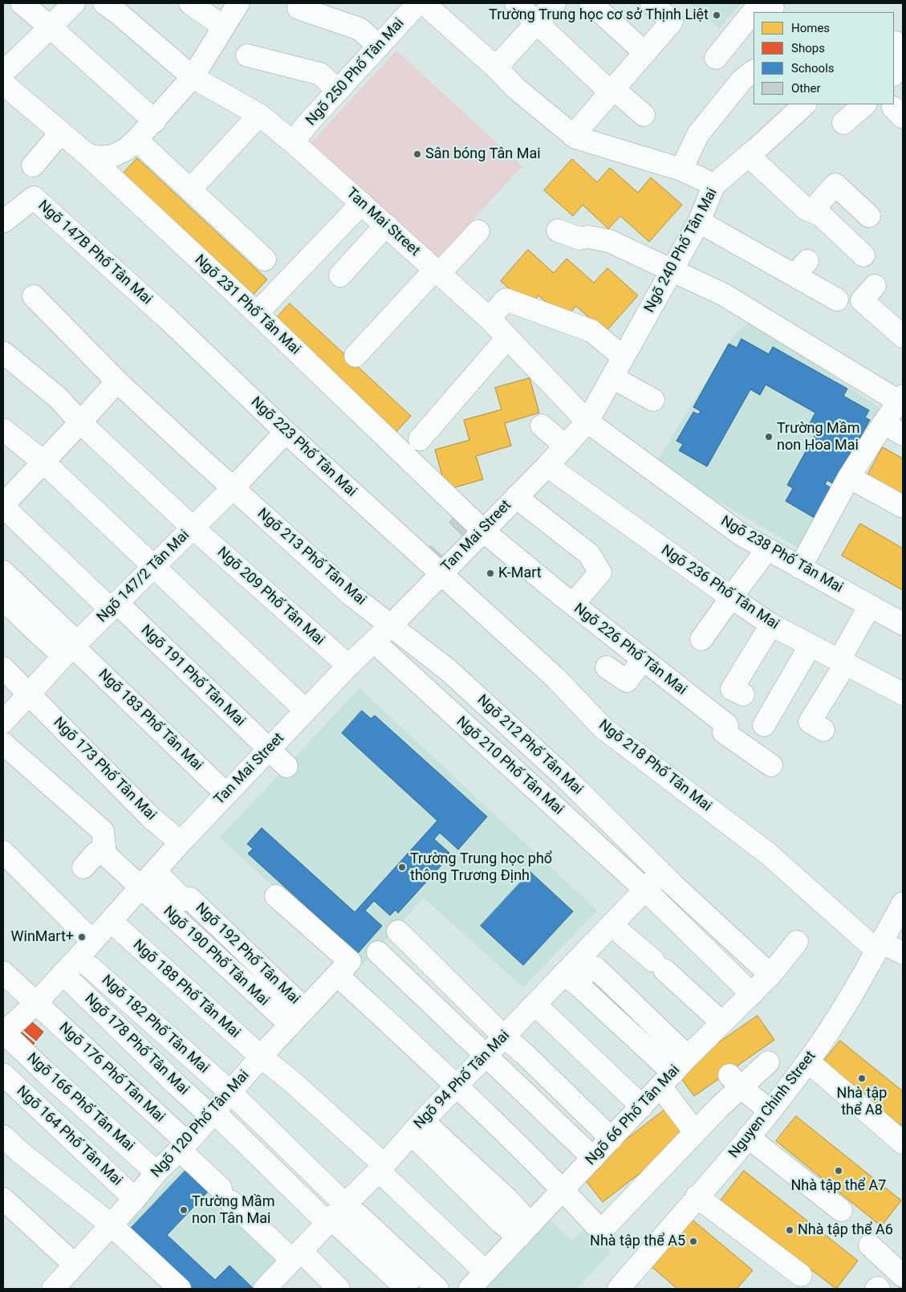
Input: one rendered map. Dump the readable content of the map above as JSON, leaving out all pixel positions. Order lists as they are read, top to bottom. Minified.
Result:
{"streets":{"street":["Ngõ 250 Phố Tân Mai","Tan Mai Street","Ngõ 240 Phố Tân Mai","Ngõ 147B Phố Tân Mai","Ngõ 231 Phố Tân Mai","Ngõ 223 Phố Tân Mai","Ngõ 238 Phố Tân Mai","Ngõ 213 Phố Tân Mai","Ngõ 147/2 Tân Mai","Ngõ 236 Phố Tân Mai","Ngõ 209 Phố Tân Mai","Ngõ 226 Phố Tân Mai","Ngõ 191 Phố Tân Mai","Ngõ 183 Phố Tân Mai","Ngõ 212 Phố Tân Mai","Ngõ 210 Phố Tân Mai","Ngõ 218 Phố Tân Mai","Ngõ 173 Phố Tân Mai","Ngõ 192 Phố Tân Mai","Ngõ 190 Phố Tân Mai","Ngõ 188 Phố Tân Mai","Ngõ 182 Phố Tân Mai","Ngõ 178 Phố Tân Mai","Ngõ 176 Phố Tân Mai","Ngõ 94 Phố Tân Mai","Ngõ 166 Phố Tân Mai","Nguyen Chinh Street","Ngõ 66 Phố Tân Mai","Ngõ 120 Phố Tân Mai","Ngõ 164 Phố Tân Mai"]},"crossings":[["Ngõ 250 Phố Tân Mai","Tan Mai Street"],["Tan Mai Street","Ngõ 240 Phố Tân Mai"],["Tan Mai Street","Ngõ 231 Phố Tân Mai"],["Tan Mai Street","Ngõ 223 Phố Tân Mai"],["Tan Mai Street","Ngõ 238 Phố Tân Mai"],["Tan Mai Street","Ngõ 213 Phố Tân Mai"],["Tan Mai Street","Ngõ 236 Phố Tân Mai"],["Tan Mai Street","Ngõ 209 Phố Tân Mai"],["Tan Mai Street","Ngõ 226 Phố Tân Mai"],["Tan Mai Street","Ngõ 191 Phố Tân Mai"],["Tan Mai Street","Ngõ 183 Phố Tân Mai"],["Tan Mai Street","Ngõ 212 Phố Tân Mai"],["Tan Mai Street","Ngõ 210 Phố Tân Mai"],["Tan Mai Street","Ngõ 218 Phố Tân Mai"],["Tan Mai Street","Ngõ 173 Phố Tân Mai"],["Tan Mai Street","Ngõ 192 Phố Tân Mai"],["Tan Mai Street","Ngõ 190 Phố Tân Mai"],["Tan Mai Street","Ngõ 188 Phố Tân Mai"],["Tan Mai Street","Ngõ 182 Phố Tân Mai"],["Tan Mai Street","Ngõ 178 Phố Tân Mai"],["Tan Mai Street","Ngõ 176 Phố Tân Mai"],["Tan Mai Street","Ngõ 166 Phố Tân Mai"],["Ngõ 240 Phố Tân Mai","Ngõ 238 Phố Tân Mai"],["Ngõ 147B Phố Tân Mai","Ngõ 223 Phố Tân Mai"],["Ngõ 231 Phố Tân Mai","Ngõ 226 Phố Tân Mai"],["Ngõ 223 Phố Tân Mai","Ngõ 147/2 Tân Mai"],["Ngõ 223 Phố Tân Mai","Ngõ 218 Phố Tân Mai"],["Ngõ 213 Phố Tân Mai","Ngõ 147/2 Tân Mai"],["Ngõ 213 Phố Tân Mai","Ngõ 212 Phố Tân Mai"],["Ngõ 147/2 Tân Mai","Ngõ 209 Phố Tân Mai"],["Ngõ 147/2 Tân Mai","Ngõ 191 Phố Tân Mai"],["Ngõ 147/2 Tân Mai","Ngõ 183 Phố Tân Mai"],["Ngõ 147/2 Tân Mai","Ngõ 173 Phố Tân Mai"],["Ngõ 212 Phố Tân Mai","Ngõ 94 Phố Tân Mai"],["Ngõ 212 Phố Tân Mai","Ngõ 66 Phố Tân Mai"],["Ngõ 210 Phố Tân Mai","Ngõ 94 Phố Tân Mai"],["Ngõ 210 Phố Tân Mai","Ngõ 66 Phố Tân Mai"],["Ngõ 218 Phố Tân Mai","Nguyen Chinh Street"],["Ngõ 192 Phố Tân Mai","Ngõ 190 Phố Tân Mai"],["Ngõ 192 Phố Tân Mai","Ngõ 120 Phố Tân Mai"],["Ngõ 190 Phố Tân Mai","Ngõ 120 Phố Tân Mai"],["Ngõ 188 Phố Tân Mai","Ngõ 94 Phố Tân Mai"],["Ngõ 188 Phố Tân Mai","Ngõ 66 Phố Tân Mai"],["Ngõ 188 Phố Tân Mai","Ngõ 120 Phố Tân Mai"],["Ngõ 182 Phố Tân Mai","Ngõ 178 Phố Tân Mai"],["Ngõ 182 Phố Tân Mai","Ngõ 94 Phố Tân Mai"],["Ngõ 182 Phố Tân Mai","Ngõ 120 Phố Tân Mai"],["Ngõ 178 Phố Tân Mai","Ngõ 94 Phố Tân Mai"],["Ngõ 178 Phố Tân Mai","Ngõ 120 Phố Tân Mai"],["Ngõ 176 Phố Tân Mai","Ngõ 94 Phố Tân Mai"],["Ngõ 176 Phố Tân Mai","Ngõ 120 Phố Tân Mai"],["Ngõ 166 Phố Tân Mai","Ngõ 120 Phố Tân Mai"],["Ngõ 120 Phố Tân Mai","Ngõ 164 Phố Tân Mai"]],"places":["Trường Trung học cơ sở Thịnh Liệt","Sân bóng Tân Mai","Trường Mầm non Hoa Mai","K-Mart","Trường Trung học phổ thông Trương Định","WinMart+","Nhà tập thể A8","Nhà tập thể A7","Trường Mầm non Tân Mai","Nhà tập thể A6","Nhà tập thể A5"],"legend":["Homes","Shops","Schools","Other"]}
